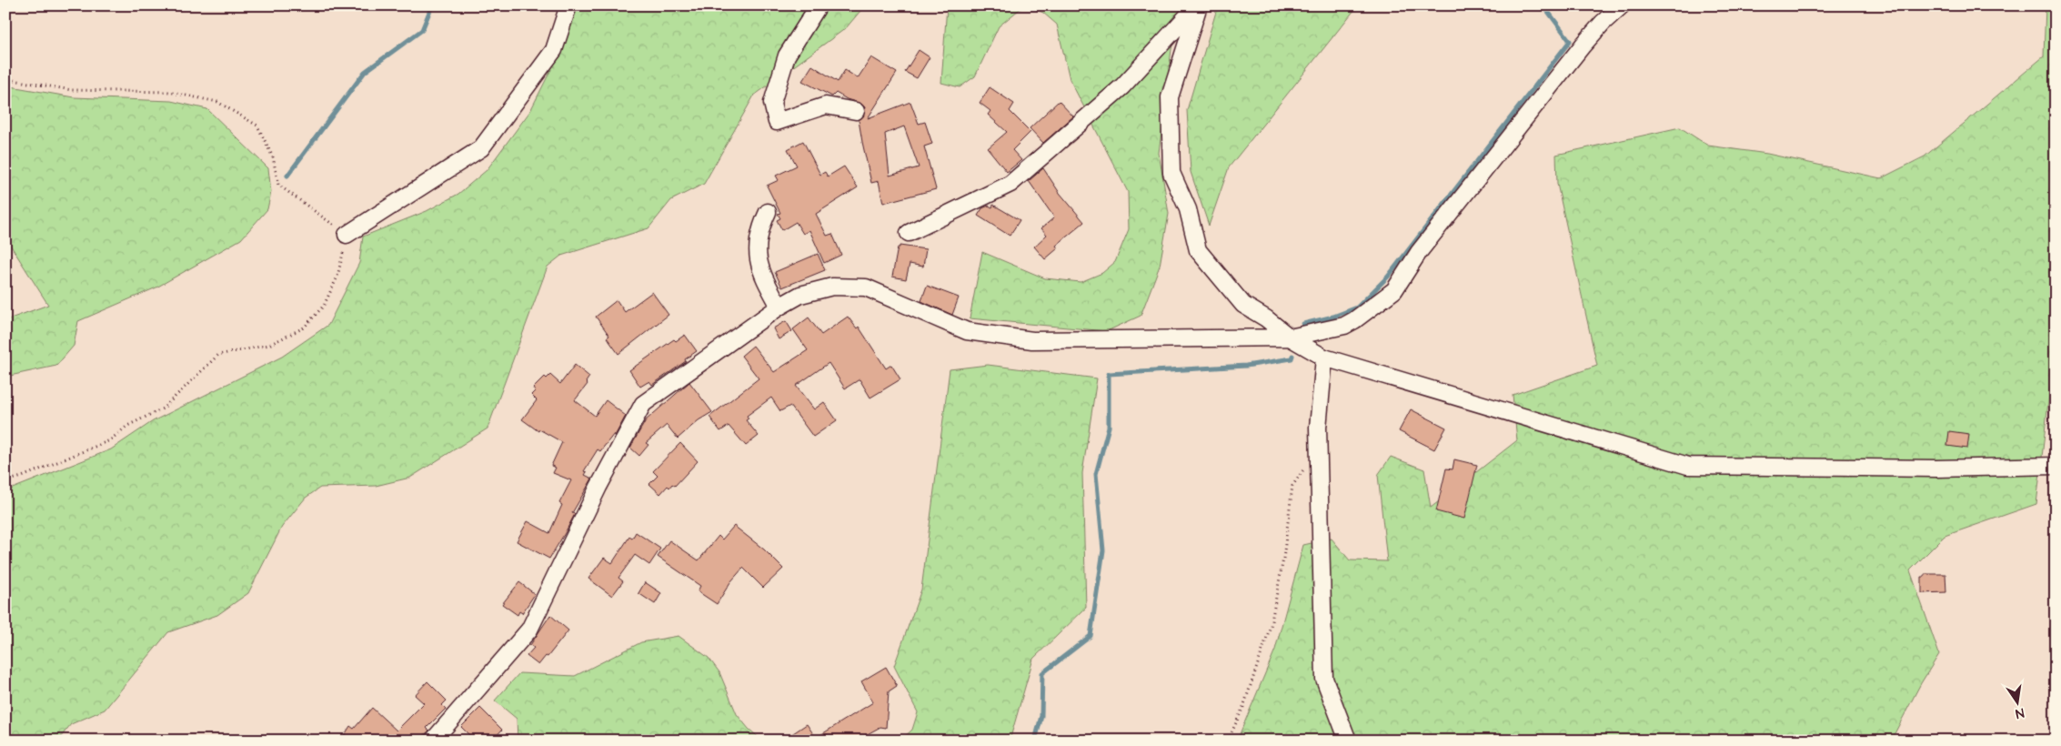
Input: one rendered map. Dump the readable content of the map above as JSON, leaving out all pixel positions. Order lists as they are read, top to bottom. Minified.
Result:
{"north":"bottom"}
